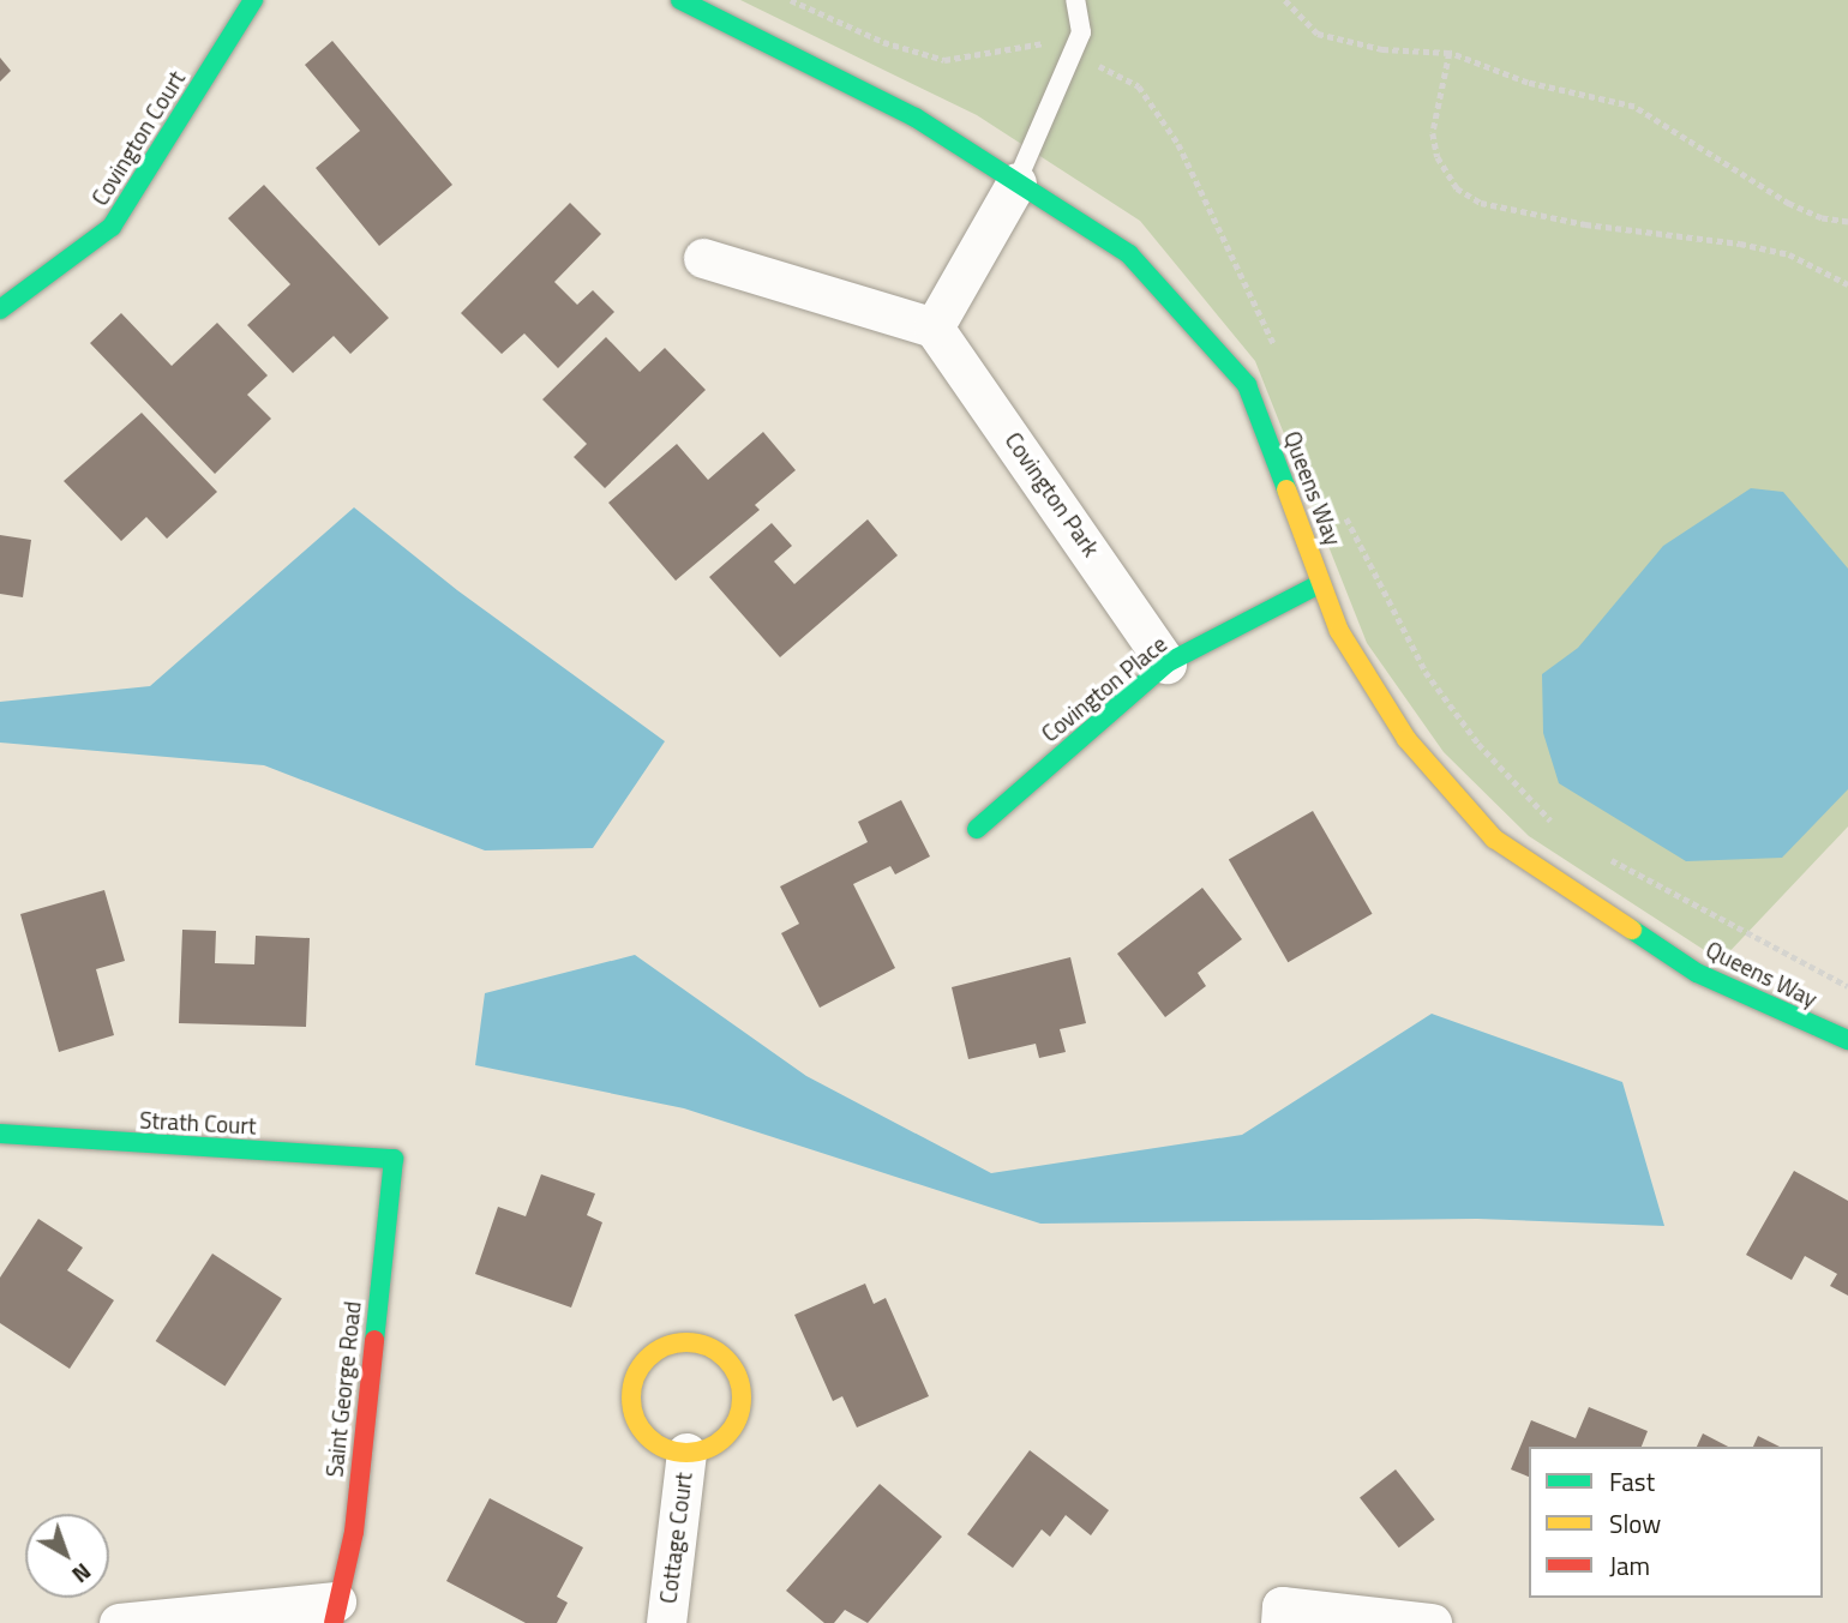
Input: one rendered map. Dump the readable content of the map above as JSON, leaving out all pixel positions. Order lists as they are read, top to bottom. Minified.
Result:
{"streets":{"street":["Covington Court","Queens Way","Covington Park","Covington Place","Strath Court","Saint George Road","Cottage Court"]},"crossings":[["Queens Way","Covington Place"],["Covington Park","Covington Place"],["Strath Court","Saint George Road"]],"legend":["Fast","Slow","Jam"],"north":"bottom right"}
